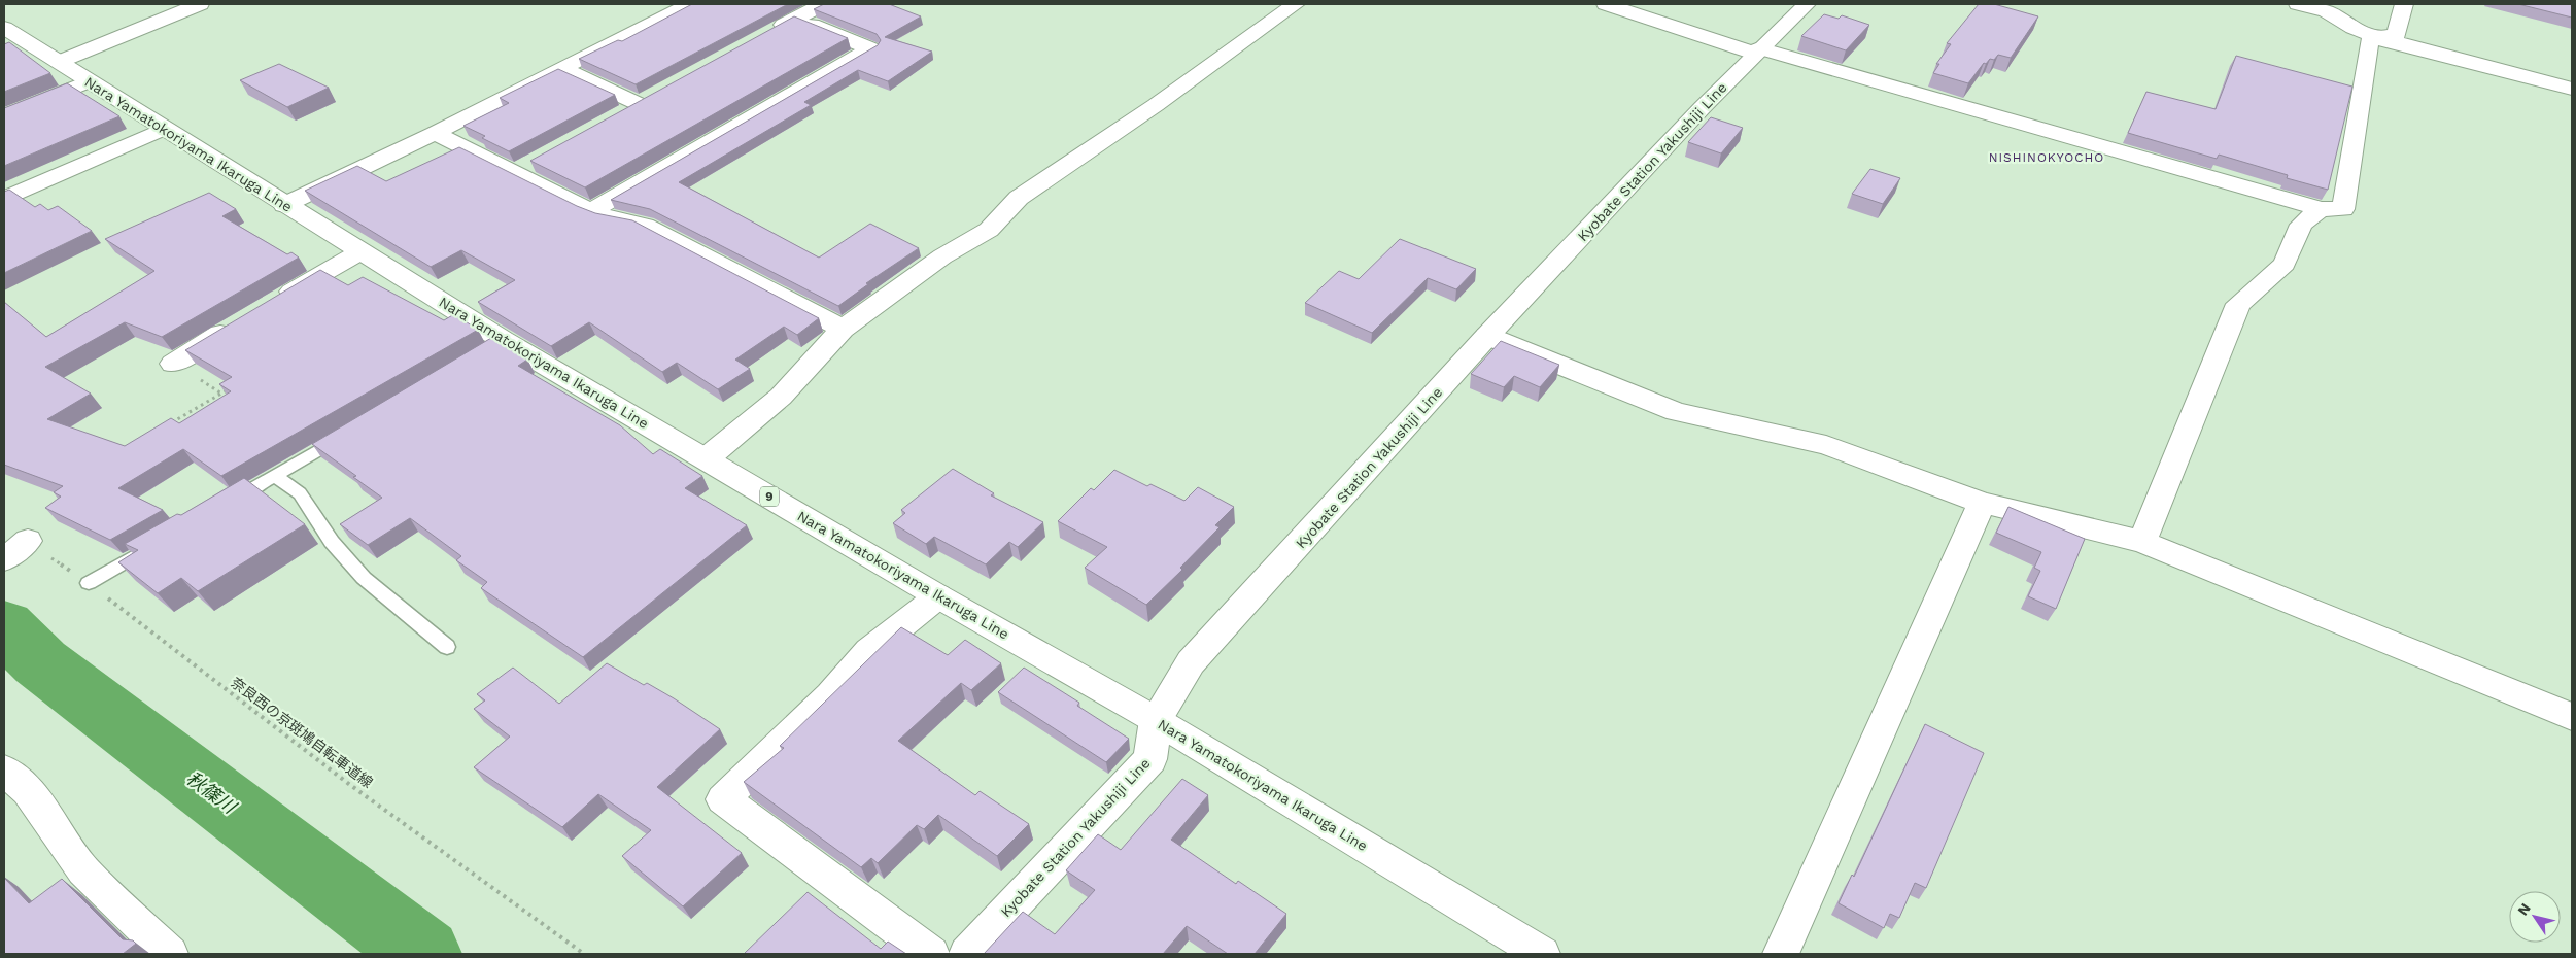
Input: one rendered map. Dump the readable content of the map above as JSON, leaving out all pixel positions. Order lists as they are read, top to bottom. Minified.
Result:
{"streets":{"street":["Nara Yamatokoriyama Ikaruga Line","Kyobate Station Yakushiji Line","9"],"path":["奈良西の京斑鳩自転車道線"]},"crossings":[["Nara Yamatokoriyama Ikaruga Line","Kyobate Station Yakushiji Line"]],"districts":["NISHINOKYOCHO"],"water":["秋篠川"],"north":"top left"}
